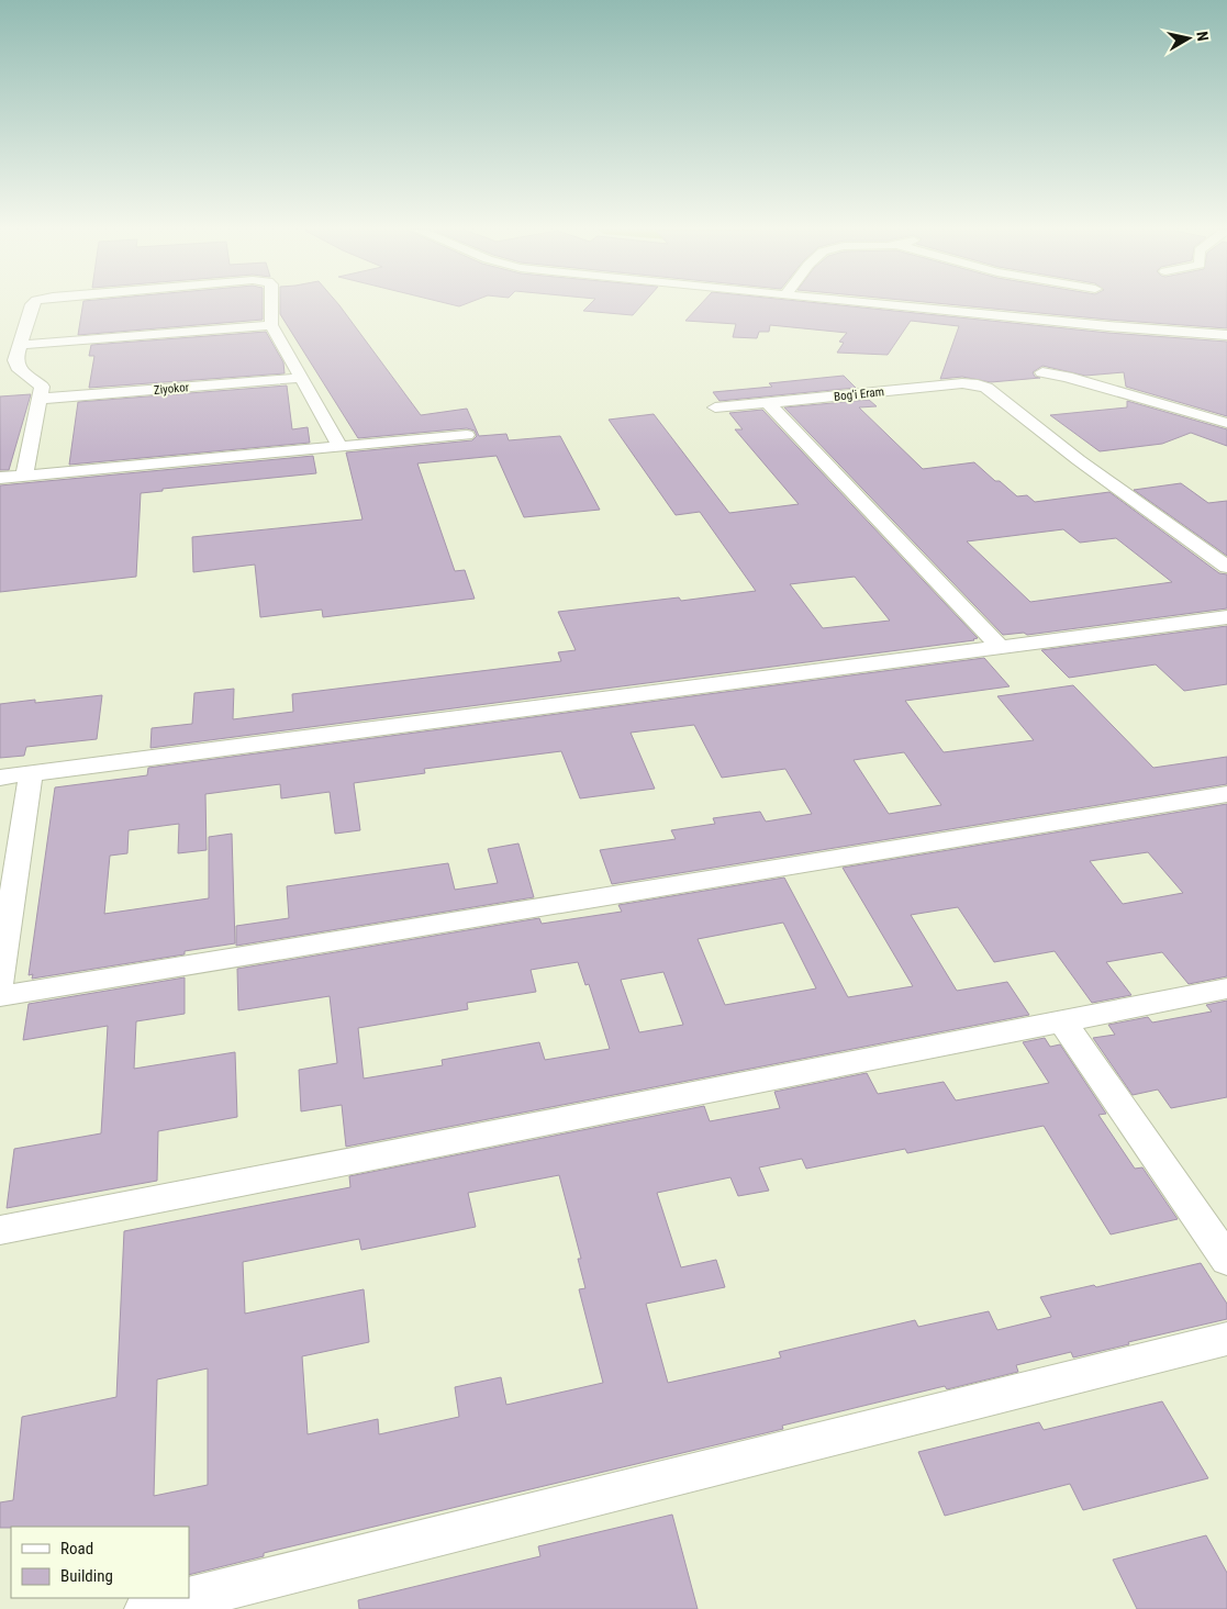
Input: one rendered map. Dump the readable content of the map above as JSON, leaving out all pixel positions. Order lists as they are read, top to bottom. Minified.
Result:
{"streets":{"street":["Ziyokor","Bog'i Eram"]},"legend":["Road","Building"],"north":"right"}
